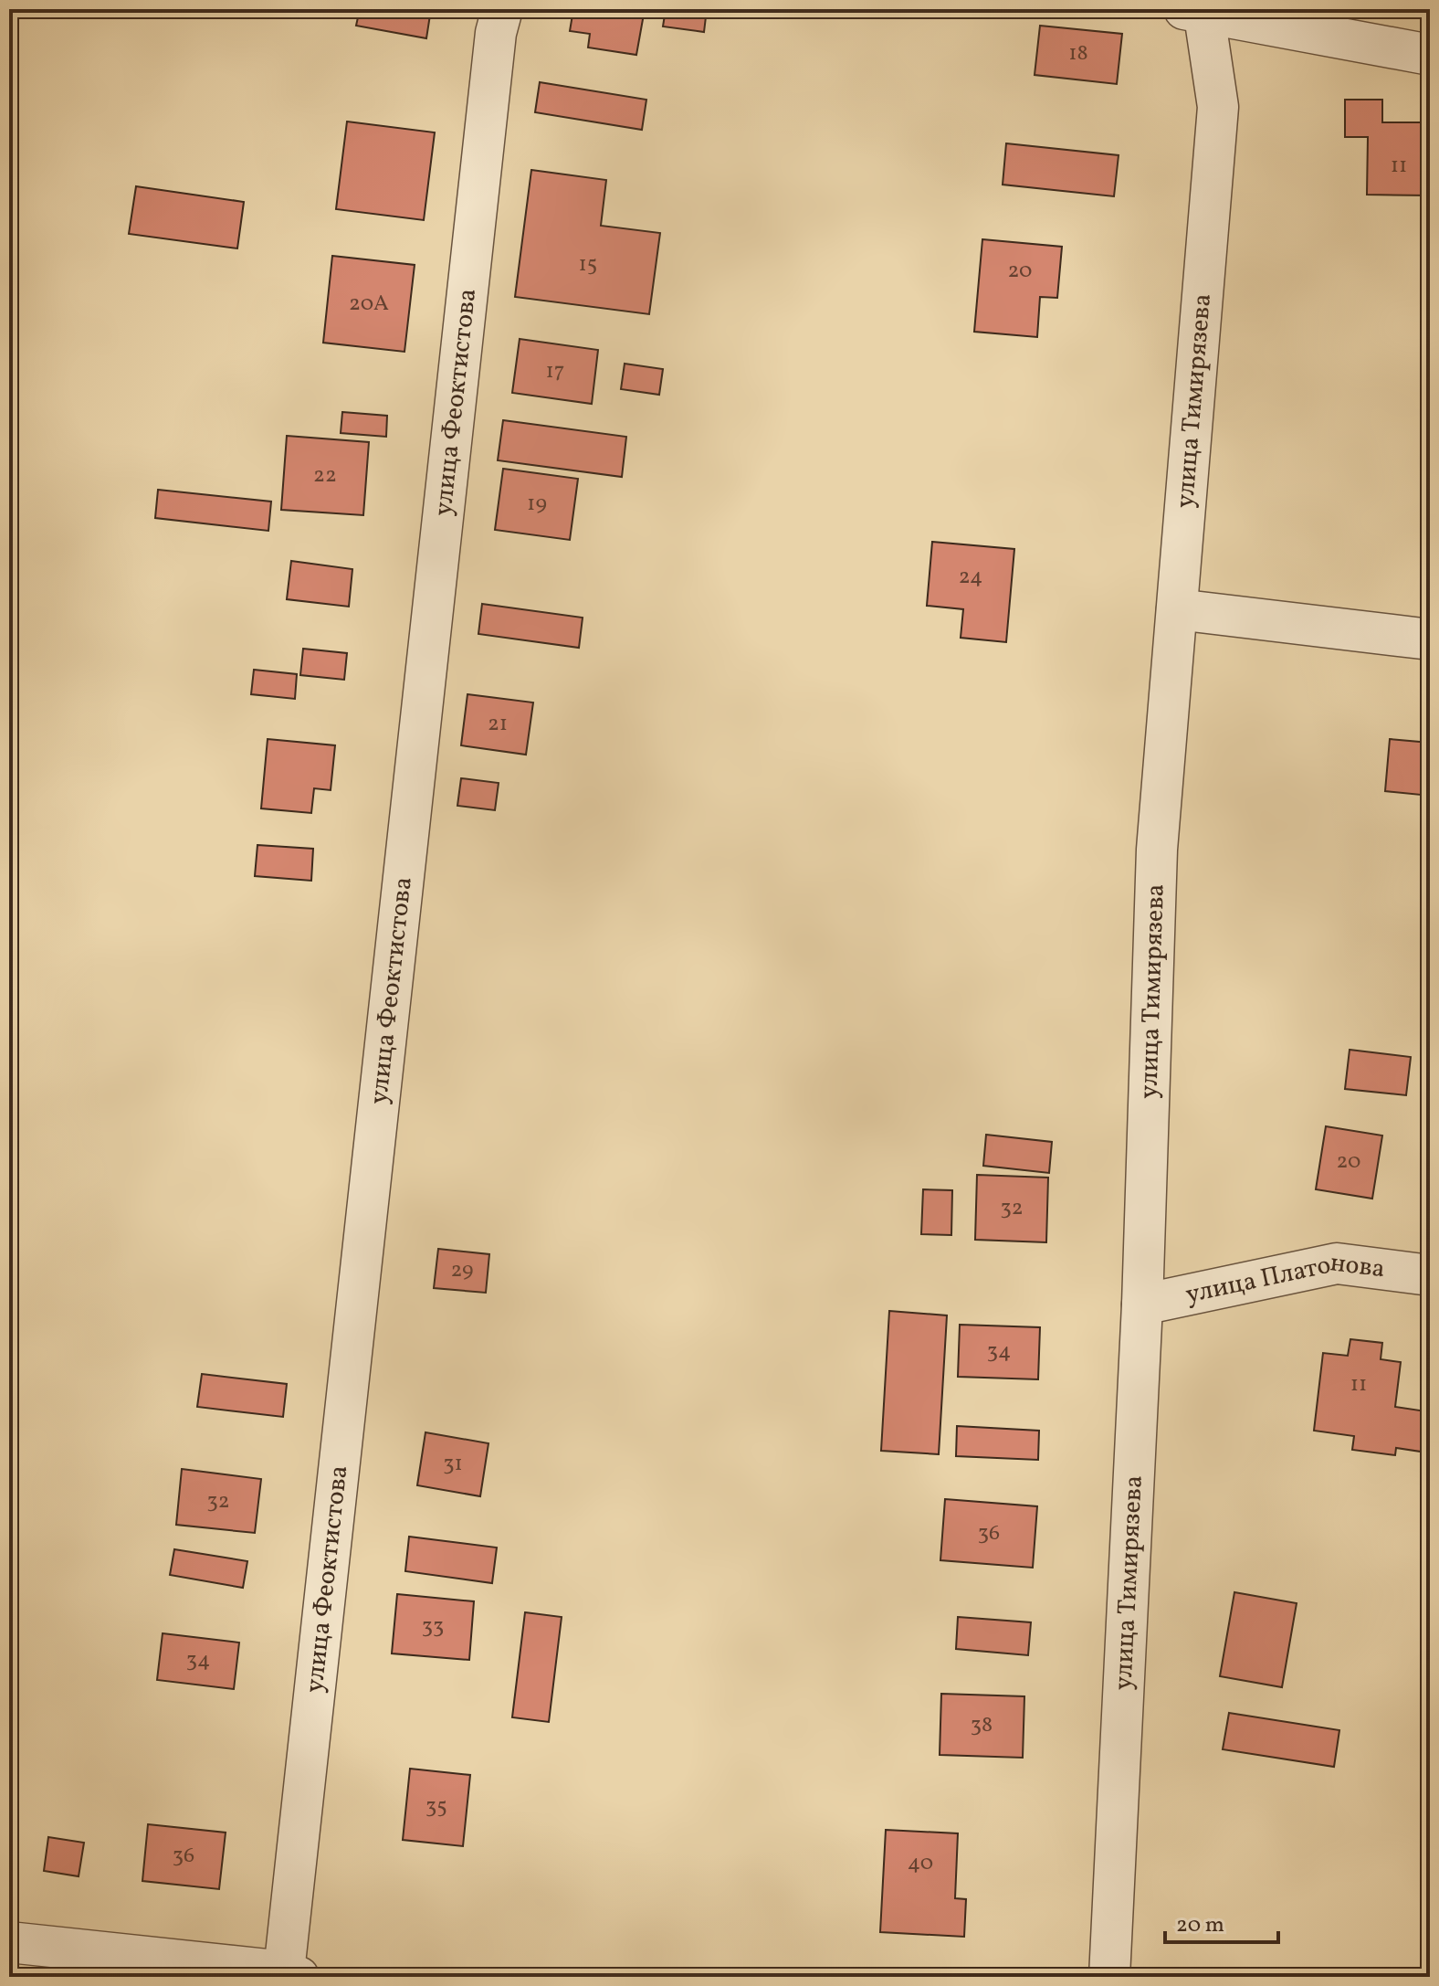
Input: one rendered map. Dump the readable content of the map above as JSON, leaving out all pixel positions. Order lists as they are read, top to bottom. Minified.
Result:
{"streets":{"street":["улица Тимирязева","улица Феоктистова","улица Платонова"]},"crossings":[["улица Тимирязева","улица Платонова"]],"house_numbers":["18","11","15","20","20А","17","22","19","24","21","20","32","29","34","11","31","32","36","33","34","38","35","36","40"],"scale_bar":"20 m"}
